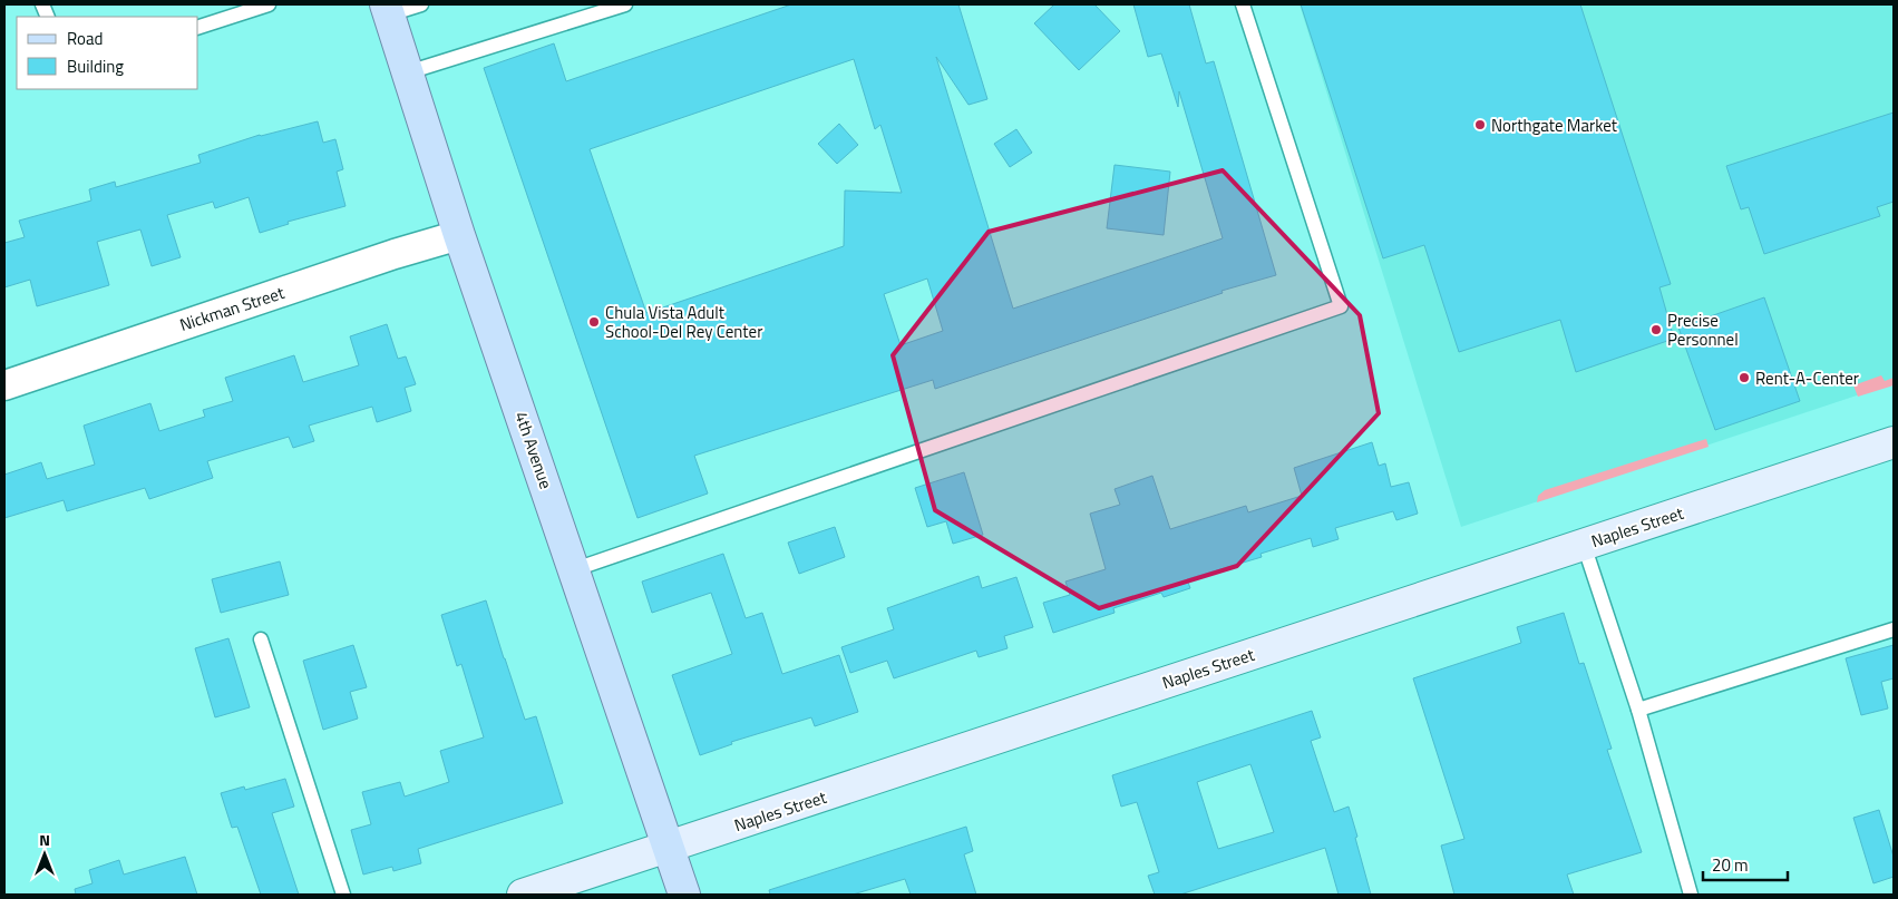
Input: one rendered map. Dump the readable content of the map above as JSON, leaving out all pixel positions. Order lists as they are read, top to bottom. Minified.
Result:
{"streets":{"main road":["4th Avenue"],"street":["Nickman Street","Naples Street"]},"crossings":[["Nickman Street","4th Avenue"],["4th Avenue","Naples Street"]],"places":["Northgate Market","Chula Vista Adult School-Del Rey Center","Precise Personnel","Rent-A-Center"],"legend":["Road","Building"],"scale_bar":"20 m","north":"top"}
